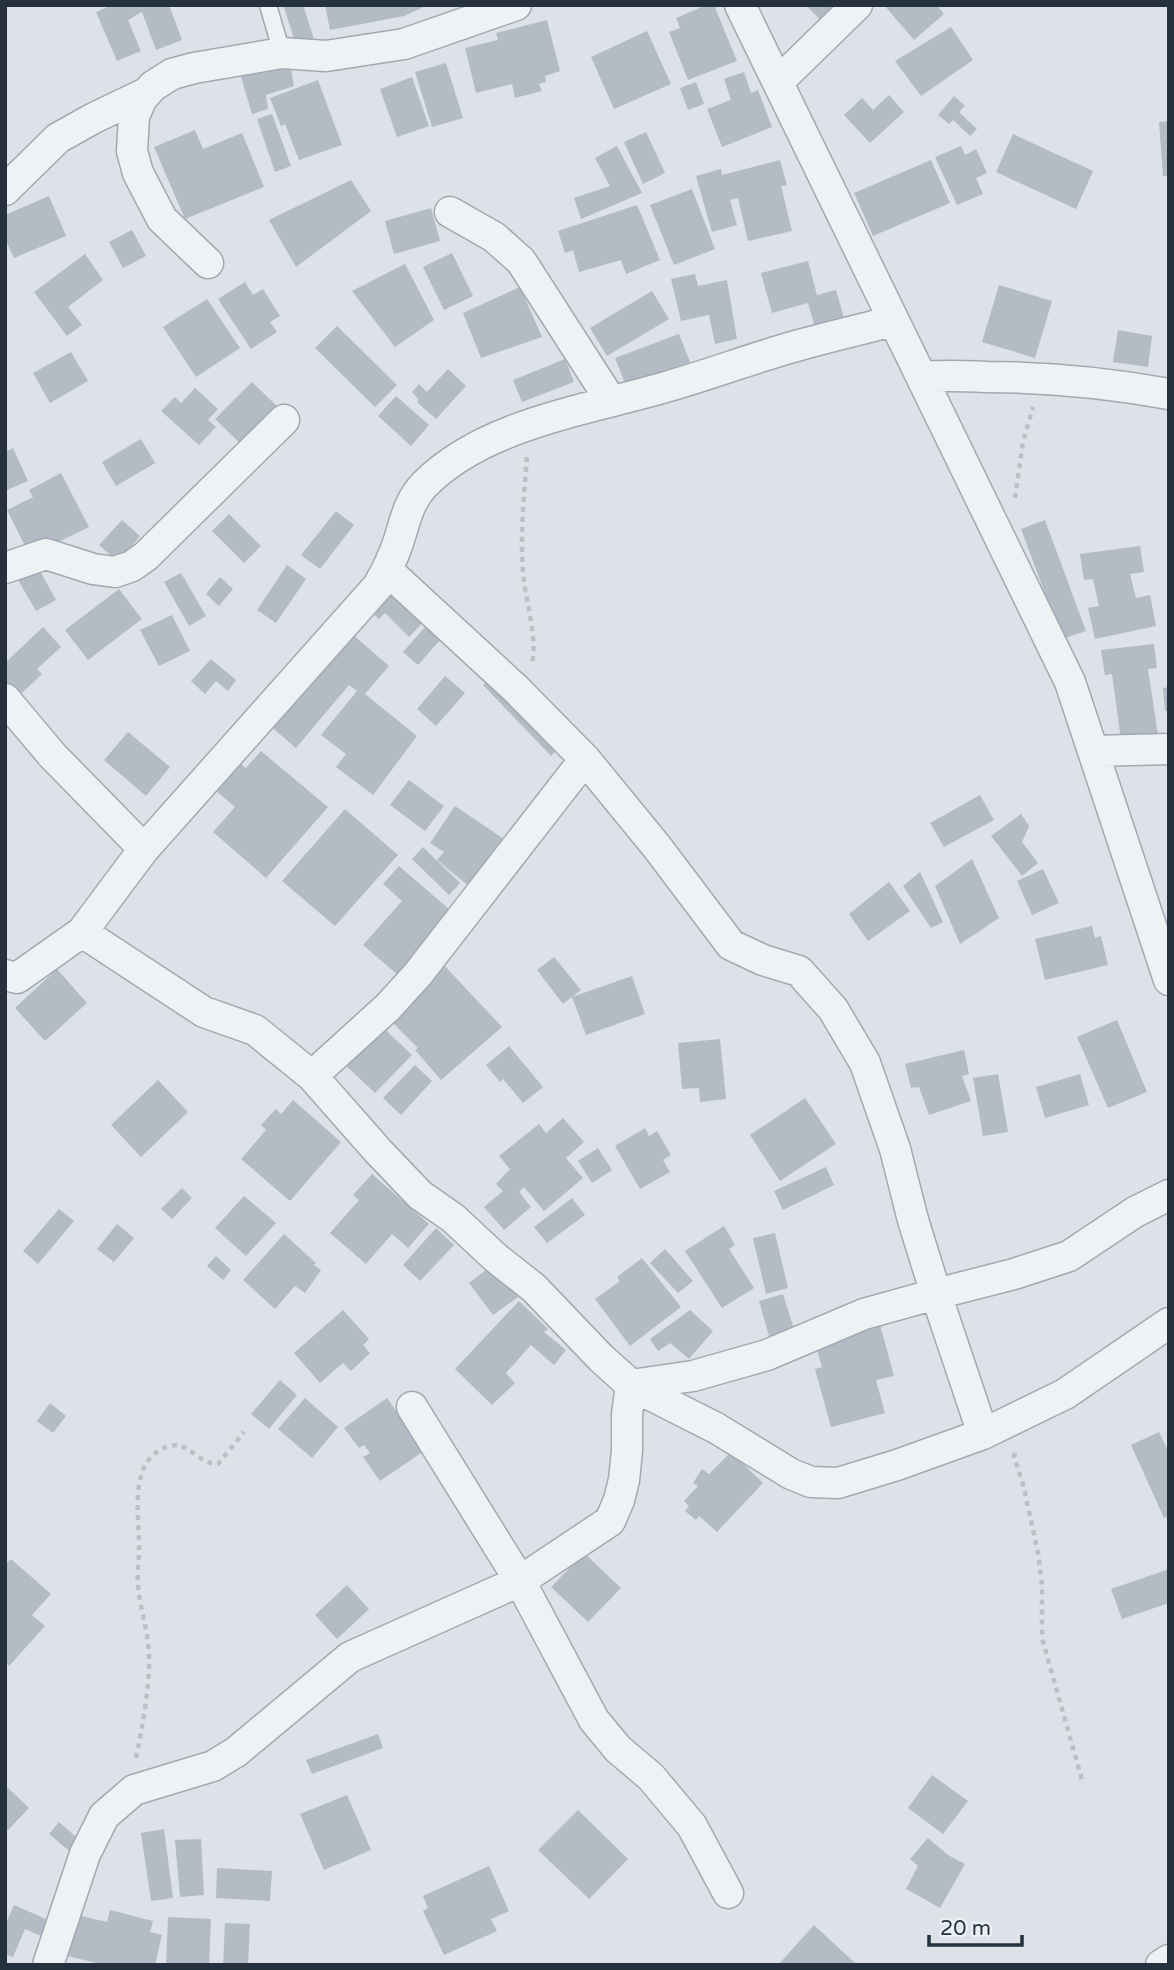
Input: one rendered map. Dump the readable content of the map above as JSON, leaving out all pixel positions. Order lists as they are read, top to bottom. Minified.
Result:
{"scale_bar":"20 m"}
